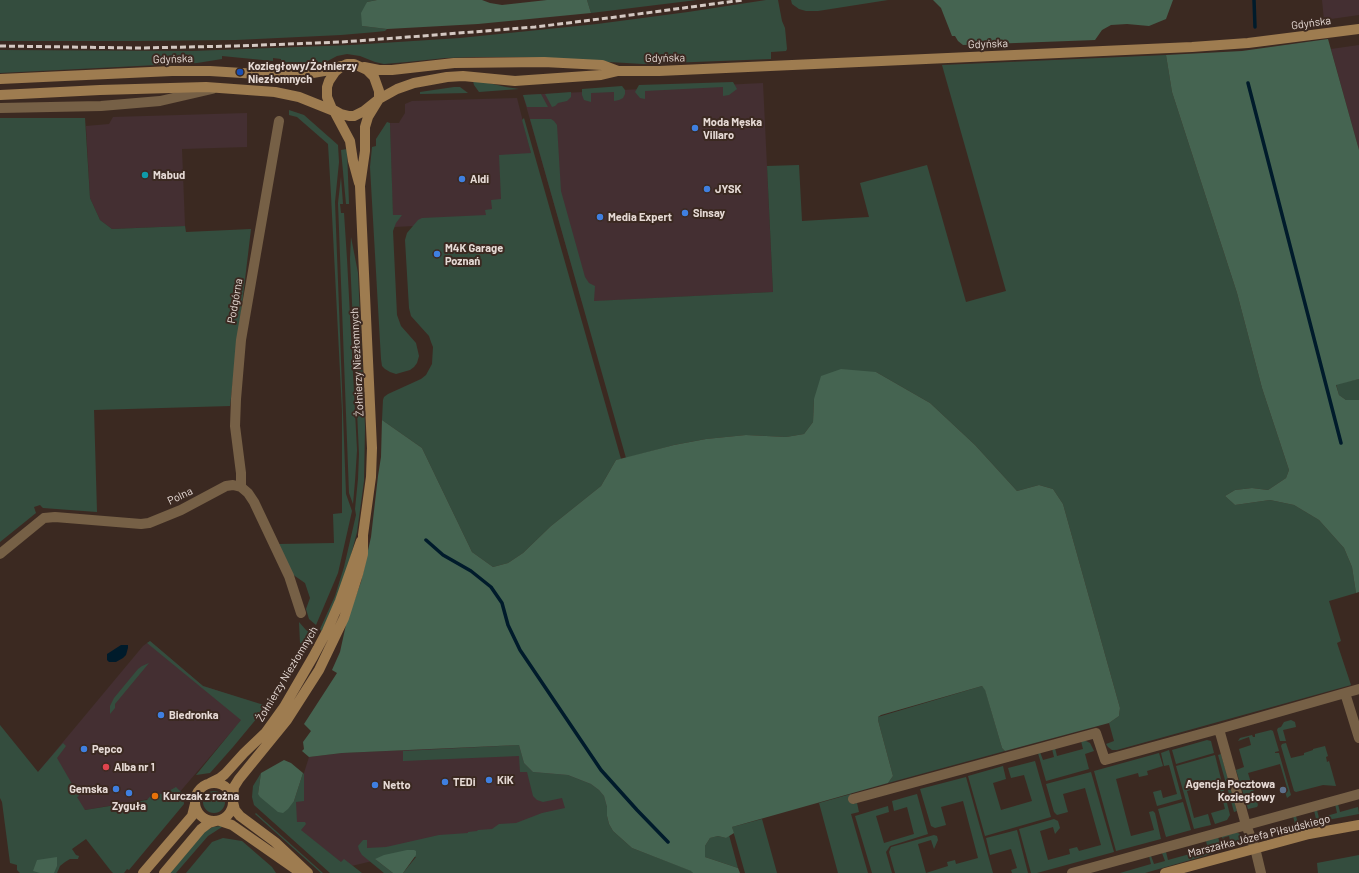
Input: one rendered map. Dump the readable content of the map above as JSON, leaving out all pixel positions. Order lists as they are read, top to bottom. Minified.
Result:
{"streets":{"main road":["Gdyńska","Żołnierzy Niezłomnych","Marszałka Józefa Piłsudskiego"],"street":["Podgórna","Polna"]},"crossings":[["Gdyńska","Żołnierzy Niezłomnych"],["Podgórna","Polna"]],"places":["Koziegłowy/Żołnierzy Niezłomnych","Moda Męska Villaro","Mabud","Aldi","JYSK","Sinsay","Media Expert","M4K Garage Poznań","Biedronka","Pepco","Alba nr 1","KiK","TEDi","Netto","Gemska","Agencja Pocztowa Koziegłowy","Zyguła","Kurczak z rożna"]}
